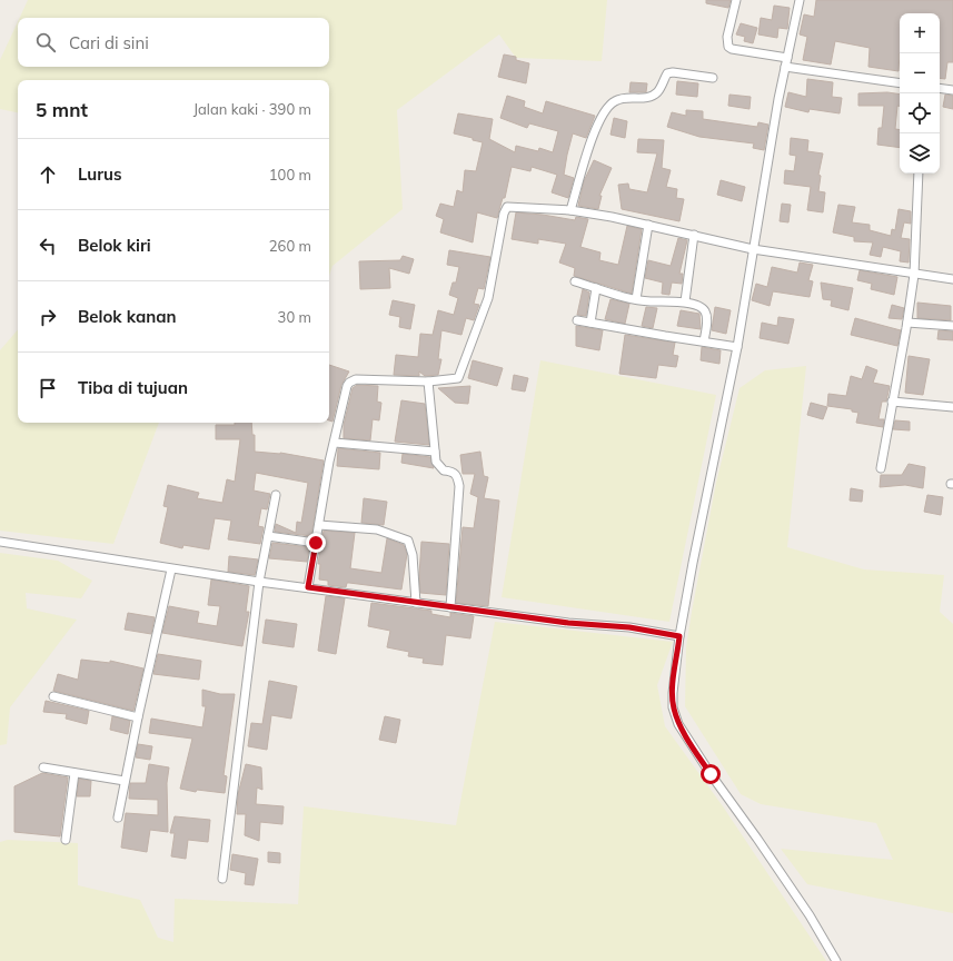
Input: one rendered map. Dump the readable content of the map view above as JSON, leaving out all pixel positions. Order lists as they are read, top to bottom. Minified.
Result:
{"page":{"map_buttons":["+","−"],"search":"Cari di sini","heading":["5 mnt","Jalan kaki · 390 m"],"list":[["Lurus","100 m"],["Belok kiri","260 m"],["Belok kanan","30 m"],"Tiba di tujuan"]}}
